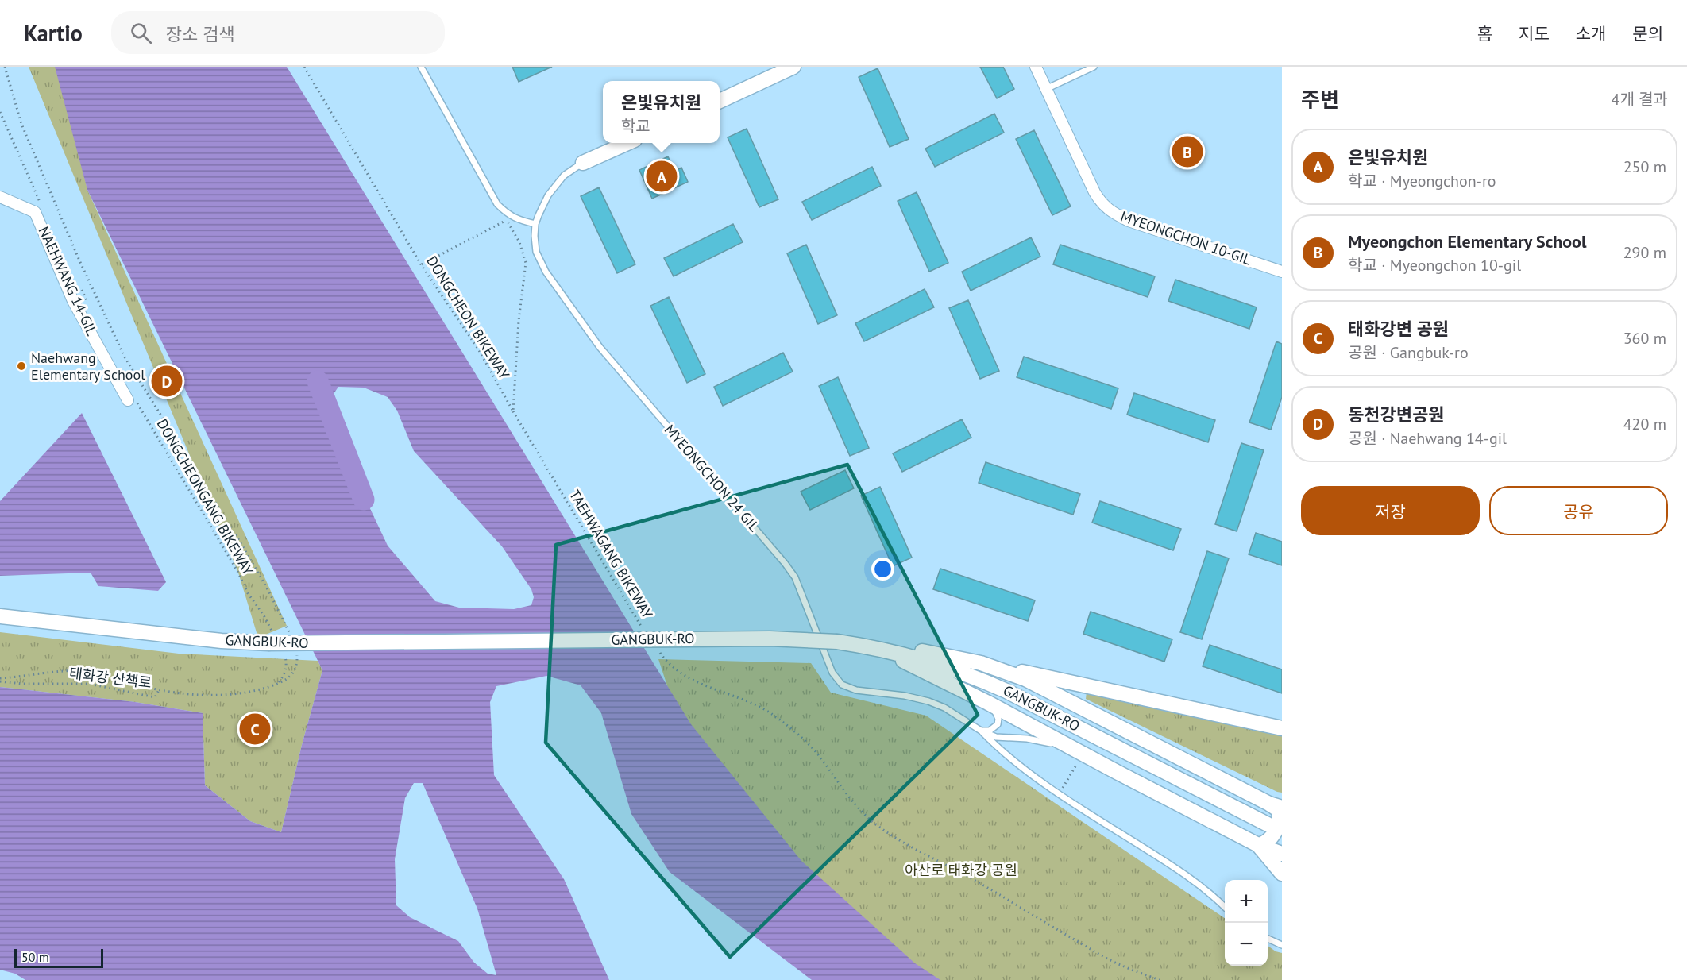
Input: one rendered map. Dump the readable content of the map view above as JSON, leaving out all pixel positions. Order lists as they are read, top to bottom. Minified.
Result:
{"streets":{"main road":["GANGBUK-RO"],"street":["MYEONGCHON 10-GIL","NAEHWANG 14-GIL"],"lane":["MYEONGCHON 24 GIL"],"path":["DONGCHEON BIKEWAY","DONGCHEONGANG BIKEWAY","TAEHWAGANG BIKEWAY","태화강 산책로"]},"crossings":[["NAEHWANG 14-GIL","DONGCHEONGANG BIKEWAY"],["DONGCHEON BIKEWAY","TAEHWAGANG BIKEWAY"],["DONGCHEONGANG BIKEWAY","GANGBUK-RO"]],"parks":["아산로 태화강 공원"],"places":["Naehwang Elementary School"],"scale_bar":"50 m","page":{"header":"Kartio","search":"장소 검색","nav":["홈","지도","소개","문의"],"heading":["주변","4개 결과"],"popup":["은빛유치원","학교"],"list":[{"mark":"A","name":"은빛유치원","note":"학교 · Myeongchon-ro","value":"250 m"},{"mark":"B","name":"Myeongchon Elementary School","note":"학교 · Myeongchon 10-gil","value":"290 m"},{"mark":"C","name":"태화강변 공원","note":"공원 · Gangbuk-ro","value":"360 m"},{"mark":"D","name":"동천강변공원","note":"공원 · Naehwang 14-gil","value":"420 m"}],"pins":["B","A","D","C"],"buttons":["저장","공유"],"map_buttons":["+","−"],"scale":"50 m"}}
